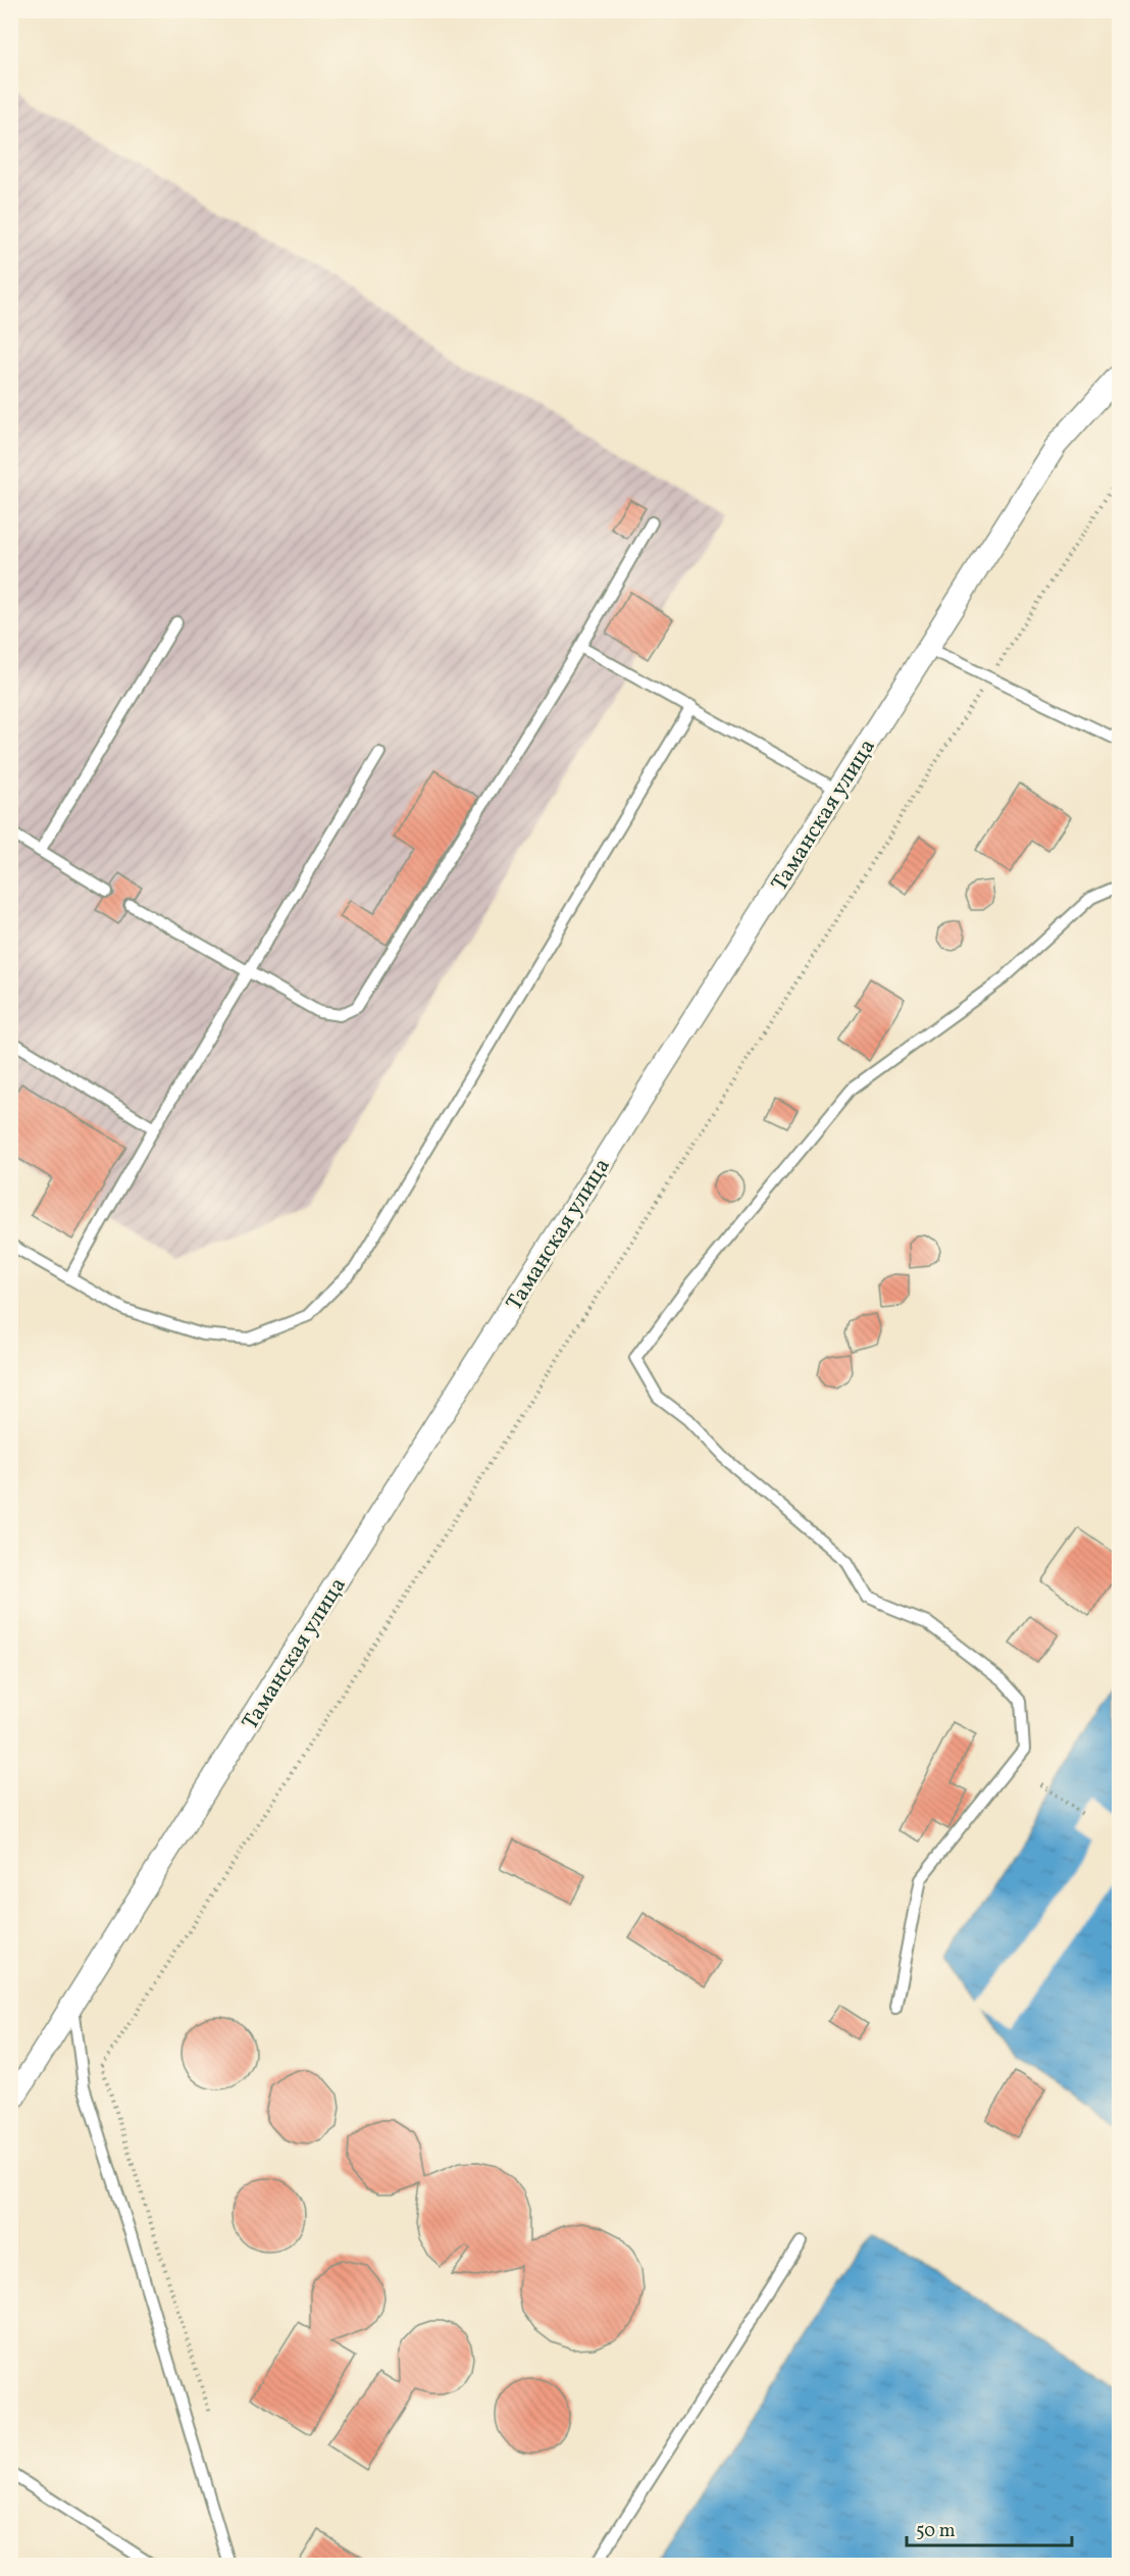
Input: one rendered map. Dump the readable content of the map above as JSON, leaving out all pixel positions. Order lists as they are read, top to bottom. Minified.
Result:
{"streets":{"street":["Таманская улица"]},"scale_bar":"50 m"}
